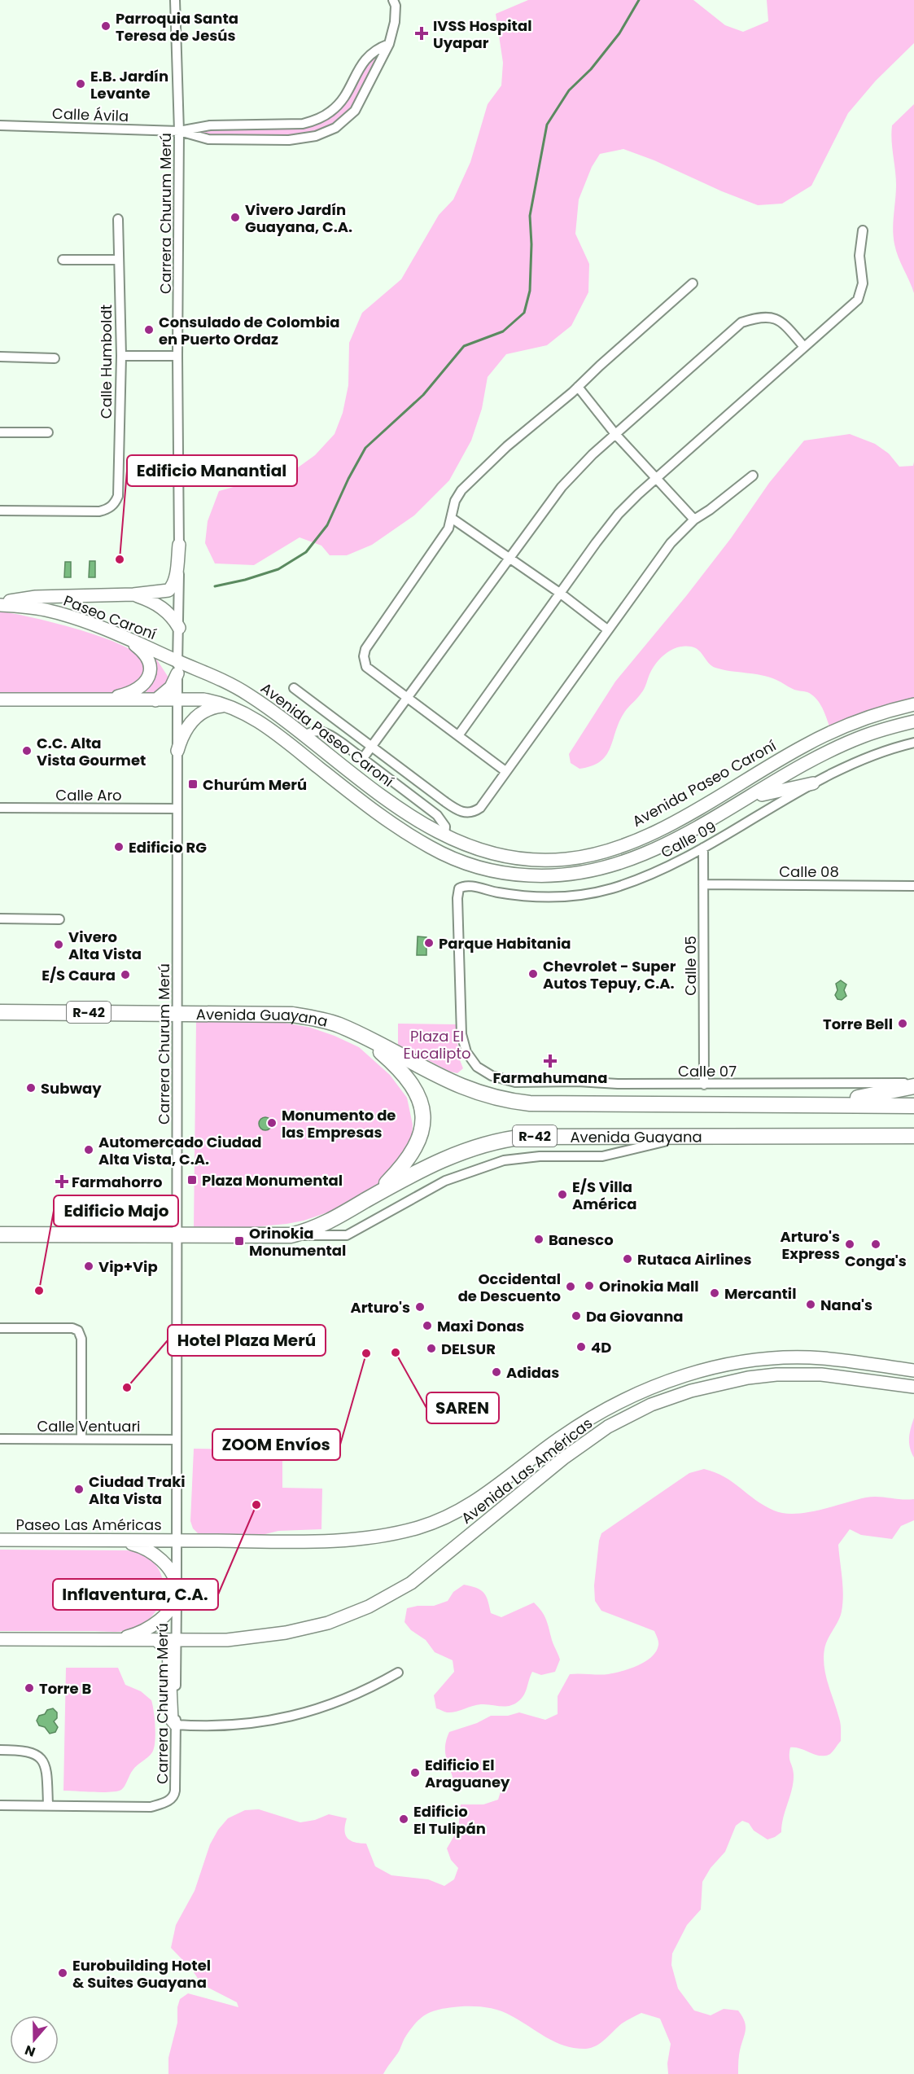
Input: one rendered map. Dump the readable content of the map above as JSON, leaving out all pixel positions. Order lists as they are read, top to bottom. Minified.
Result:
{"streets":{"main road":["R-42","Avenida Guayana"],"street":["Calle Ávila","Carrera Churum Merú","Calle Humboldt","Paseo Caroní","Avenida Paseo Caroní","Calle Aro","Calle 09","Calle 08","Calle 05","Calle 07","Calle Ventuari","Avenida Las Américas","Paseo Las Américas"]},"crossings":[["Calle Ávila","Carrera Churum Merú"],["Carrera Churum Merú","Paseo Caroní"],["Carrera Churum Merú","Avenida Paseo Caroní"],["Carrera Churum Merú","Calle Aro"],["Carrera Churum Merú","R-42"],["Carrera Churum Merú","Avenida Guayana"],["Carrera Churum Merú","Calle Ventuari"],["Carrera Churum Merú","Avenida Las Américas"],["Carrera Churum Merú","Paseo Las Américas"],["Paseo Caroní","Avenida Paseo Caroní"],["Calle 09","Calle 05"],["Calle 09","Calle 07"],["Calle 08","Calle 05"],["Calle 05","Calle 07"],["R-42","Avenida Guayana"],["Avenida Las Américas","Paseo Las Américas"]],"parks":["Plaza El Eucalipto"],"places":{"other":["Parroquia Santa Teresa de Jesús","E.B. Jardín Levante","Vivero Jardín Guayana, C.A.","Consulado de Colombia en Puerto Ordaz","Edificio Manantial","C.C. Alta Vista Gourmet","Edificio RG","Parque Habitania","Vivero Alta Vista","Chevrolet - Super Autos Tepuy, C.A.","E/S Caura","Torre Bell","Subway","Monumento de las Empresas","Automercado Ciudad Alta Vista, C.A.","E/S Villa América","Banesco","Arturo's Express","Conga's","Rutaca Airlines","Vip+Vip","Orinokia Mall","Occidental de Descuento","Edificio Majo","Mercantil","Nana's","Arturo's","Da Giovanna","Maxi Donas","4D","DELSUR","SAREN","ZOOM Envíos","Adidas","Hotel Plaza Merú","Ciudad Traki Alta Vista","Inflaventura, C.A.","Torre B","Edificio El Araguaney","Edificio El Tulipán","Eurobuilding Hotel & Suites Guayana"],"health":["IVSS Hospital Uyapar","Farmahumana","Farmahorro"],"transit":["Churúm Merú","Plaza Monumental","Orinokia Monumental"]},"north":"bottom"}
